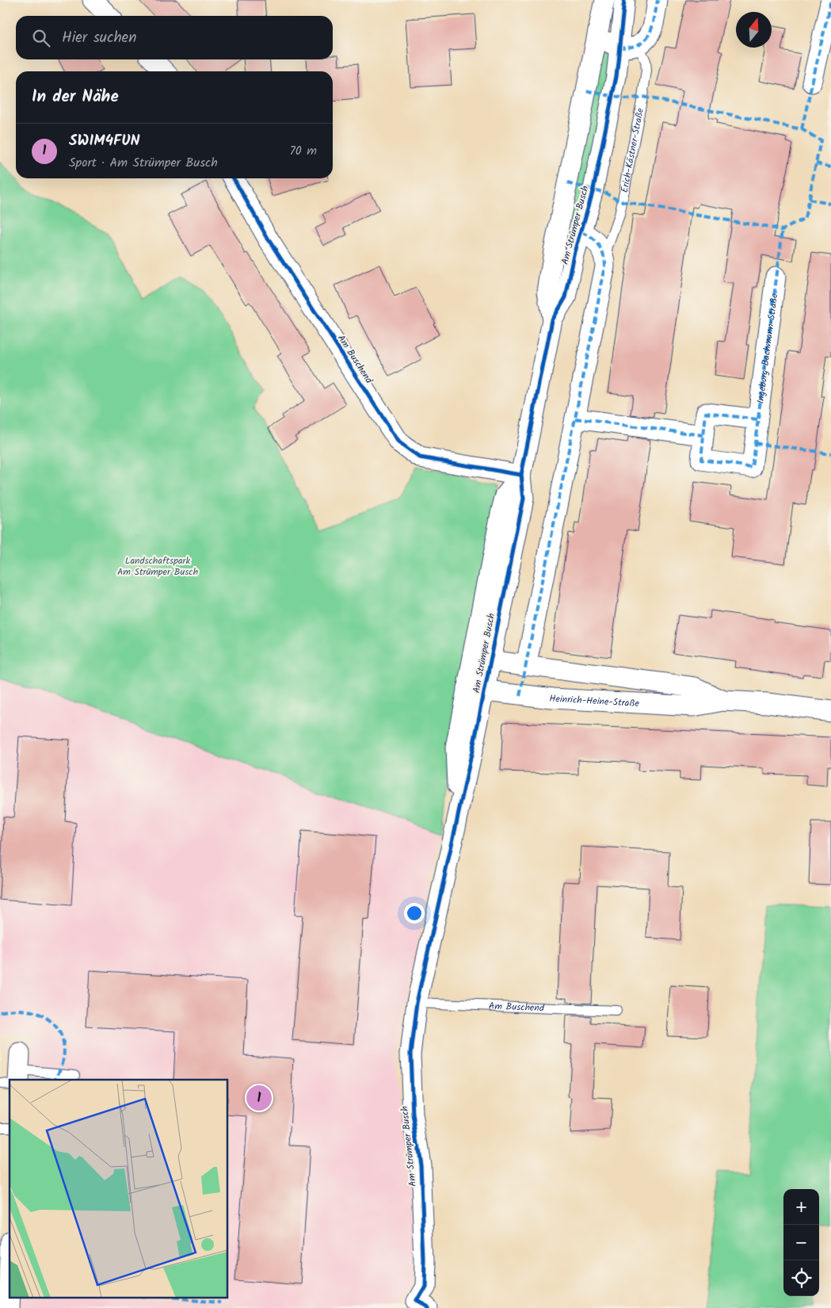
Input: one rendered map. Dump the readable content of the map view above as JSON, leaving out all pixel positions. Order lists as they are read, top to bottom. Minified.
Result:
{"streets":{"street":["Am Strümper Busch","Ingeborg-Bachmann-Straße","Am Buschend","Heinrich-Heine-Straße"],"lane":["Erich-Kästner-Straße"]},"crossings":[["Am Strümper Busch","Am Buschend"],["Am Strümper Busch","Heinrich-Heine-Straße"]],"parks":["Landschaftspark Am Strümper Busch"],"north":"top","page":{"search":"Hier suchen","heading":"In der Nähe","list":[{"mark":"1","name":"SWIM4FUN","note":"Sport · Am Strümper Busch","value":"70 m"}],"pins":"1","map_buttons":["+","−"]}}
